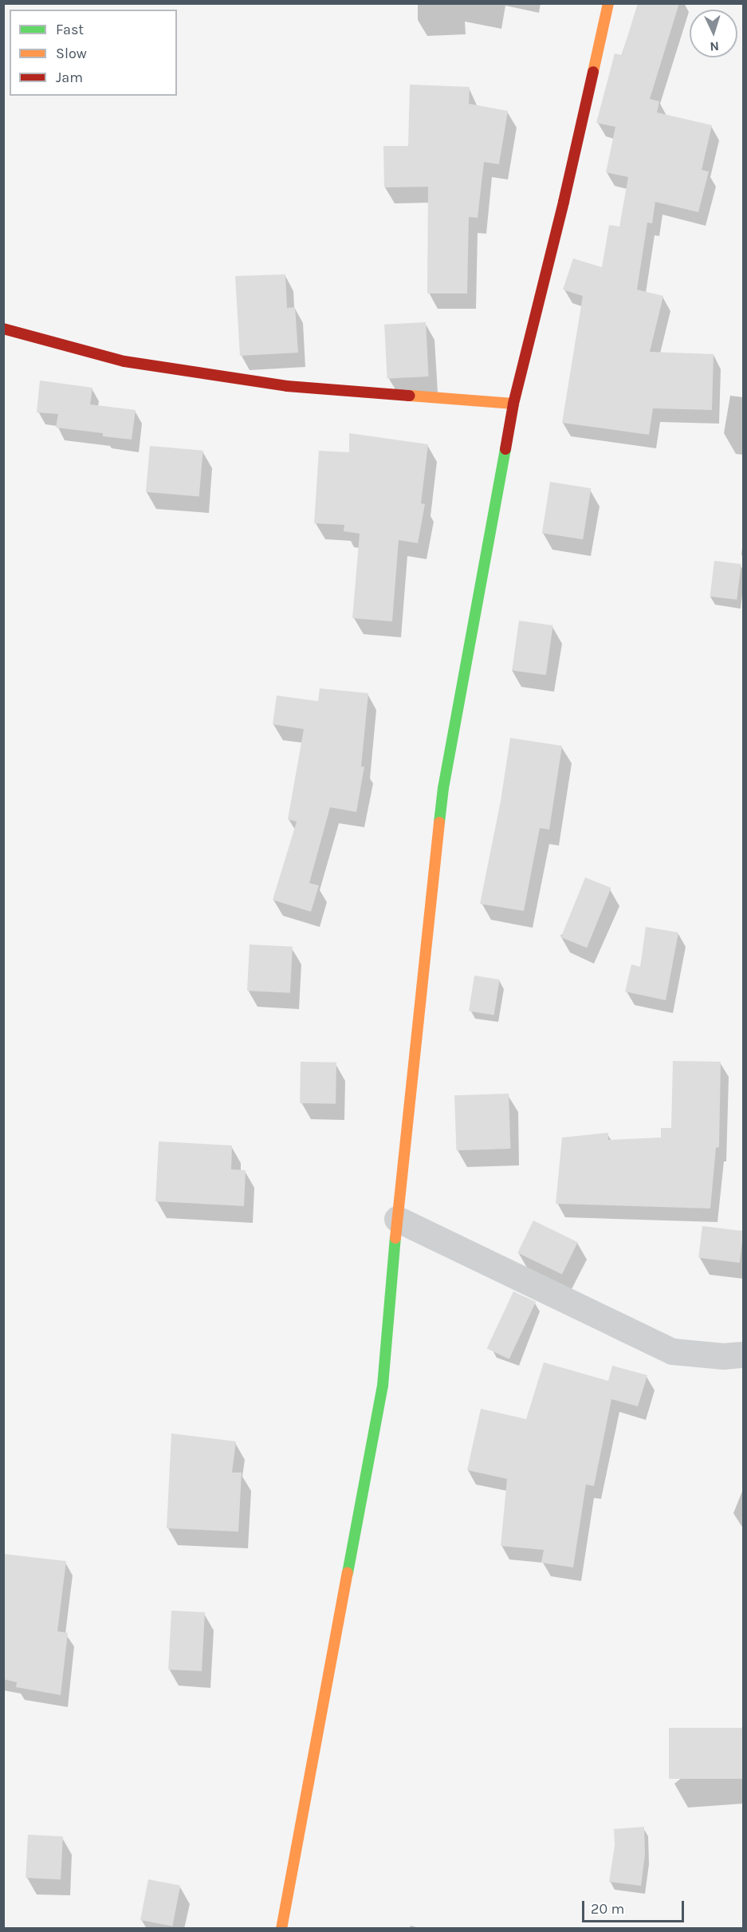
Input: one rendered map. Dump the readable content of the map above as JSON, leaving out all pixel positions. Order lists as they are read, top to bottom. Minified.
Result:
{"legend":["Fast","Slow","Jam"],"scale_bar":"20 m","north":"bottom"}
